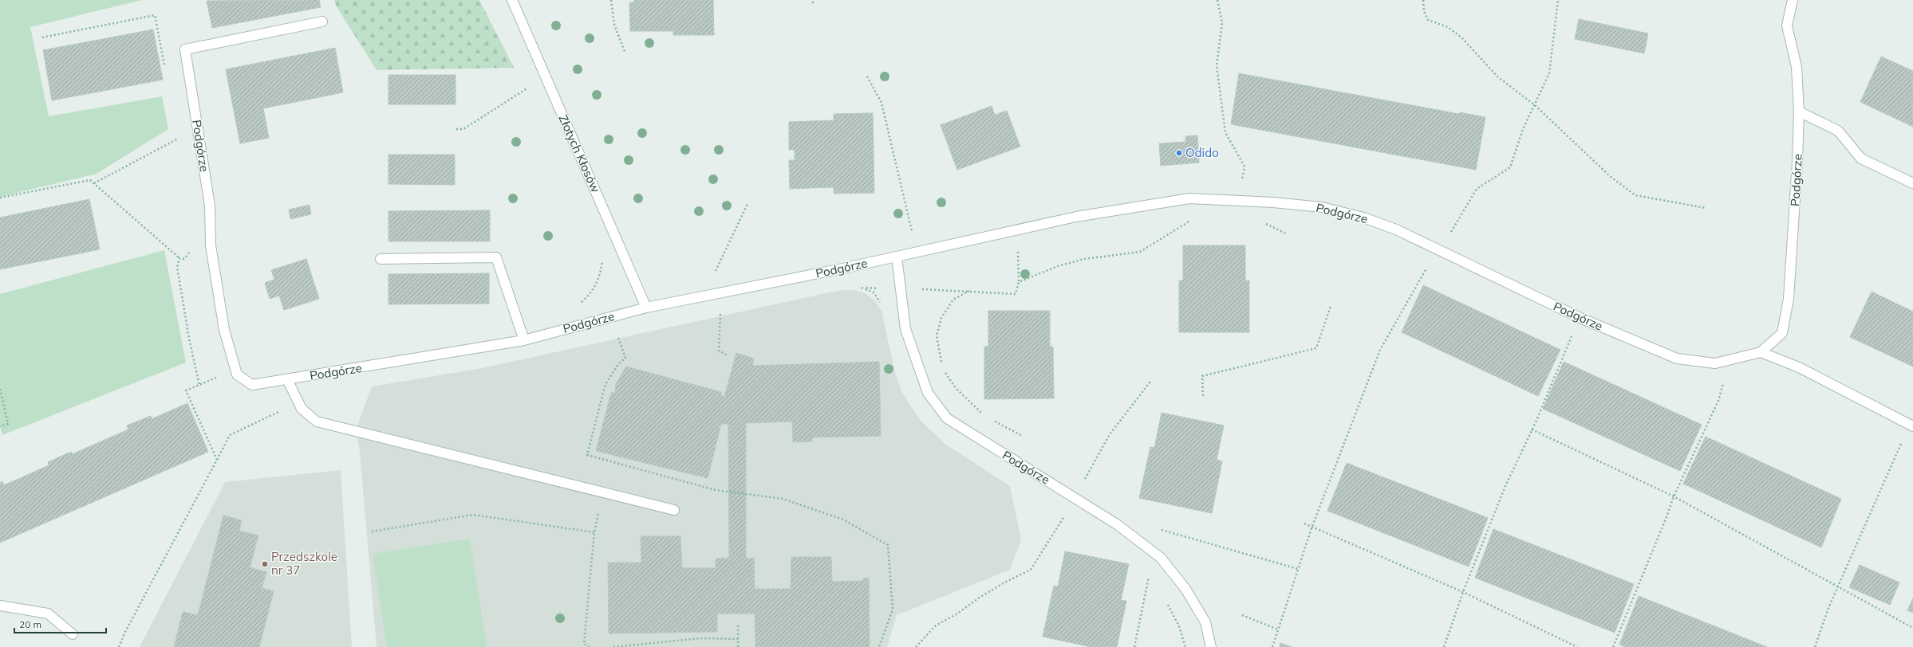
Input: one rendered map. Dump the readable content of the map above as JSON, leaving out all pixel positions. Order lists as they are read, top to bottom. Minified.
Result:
{"streets":{"street":["Podgórze","Złotych Kłosów"]},"crossings":[["Podgórze","Złotych Kłosów"]],"places":["Odido","Przedszkole nr 37"],"scale_bar":"20 m"}
